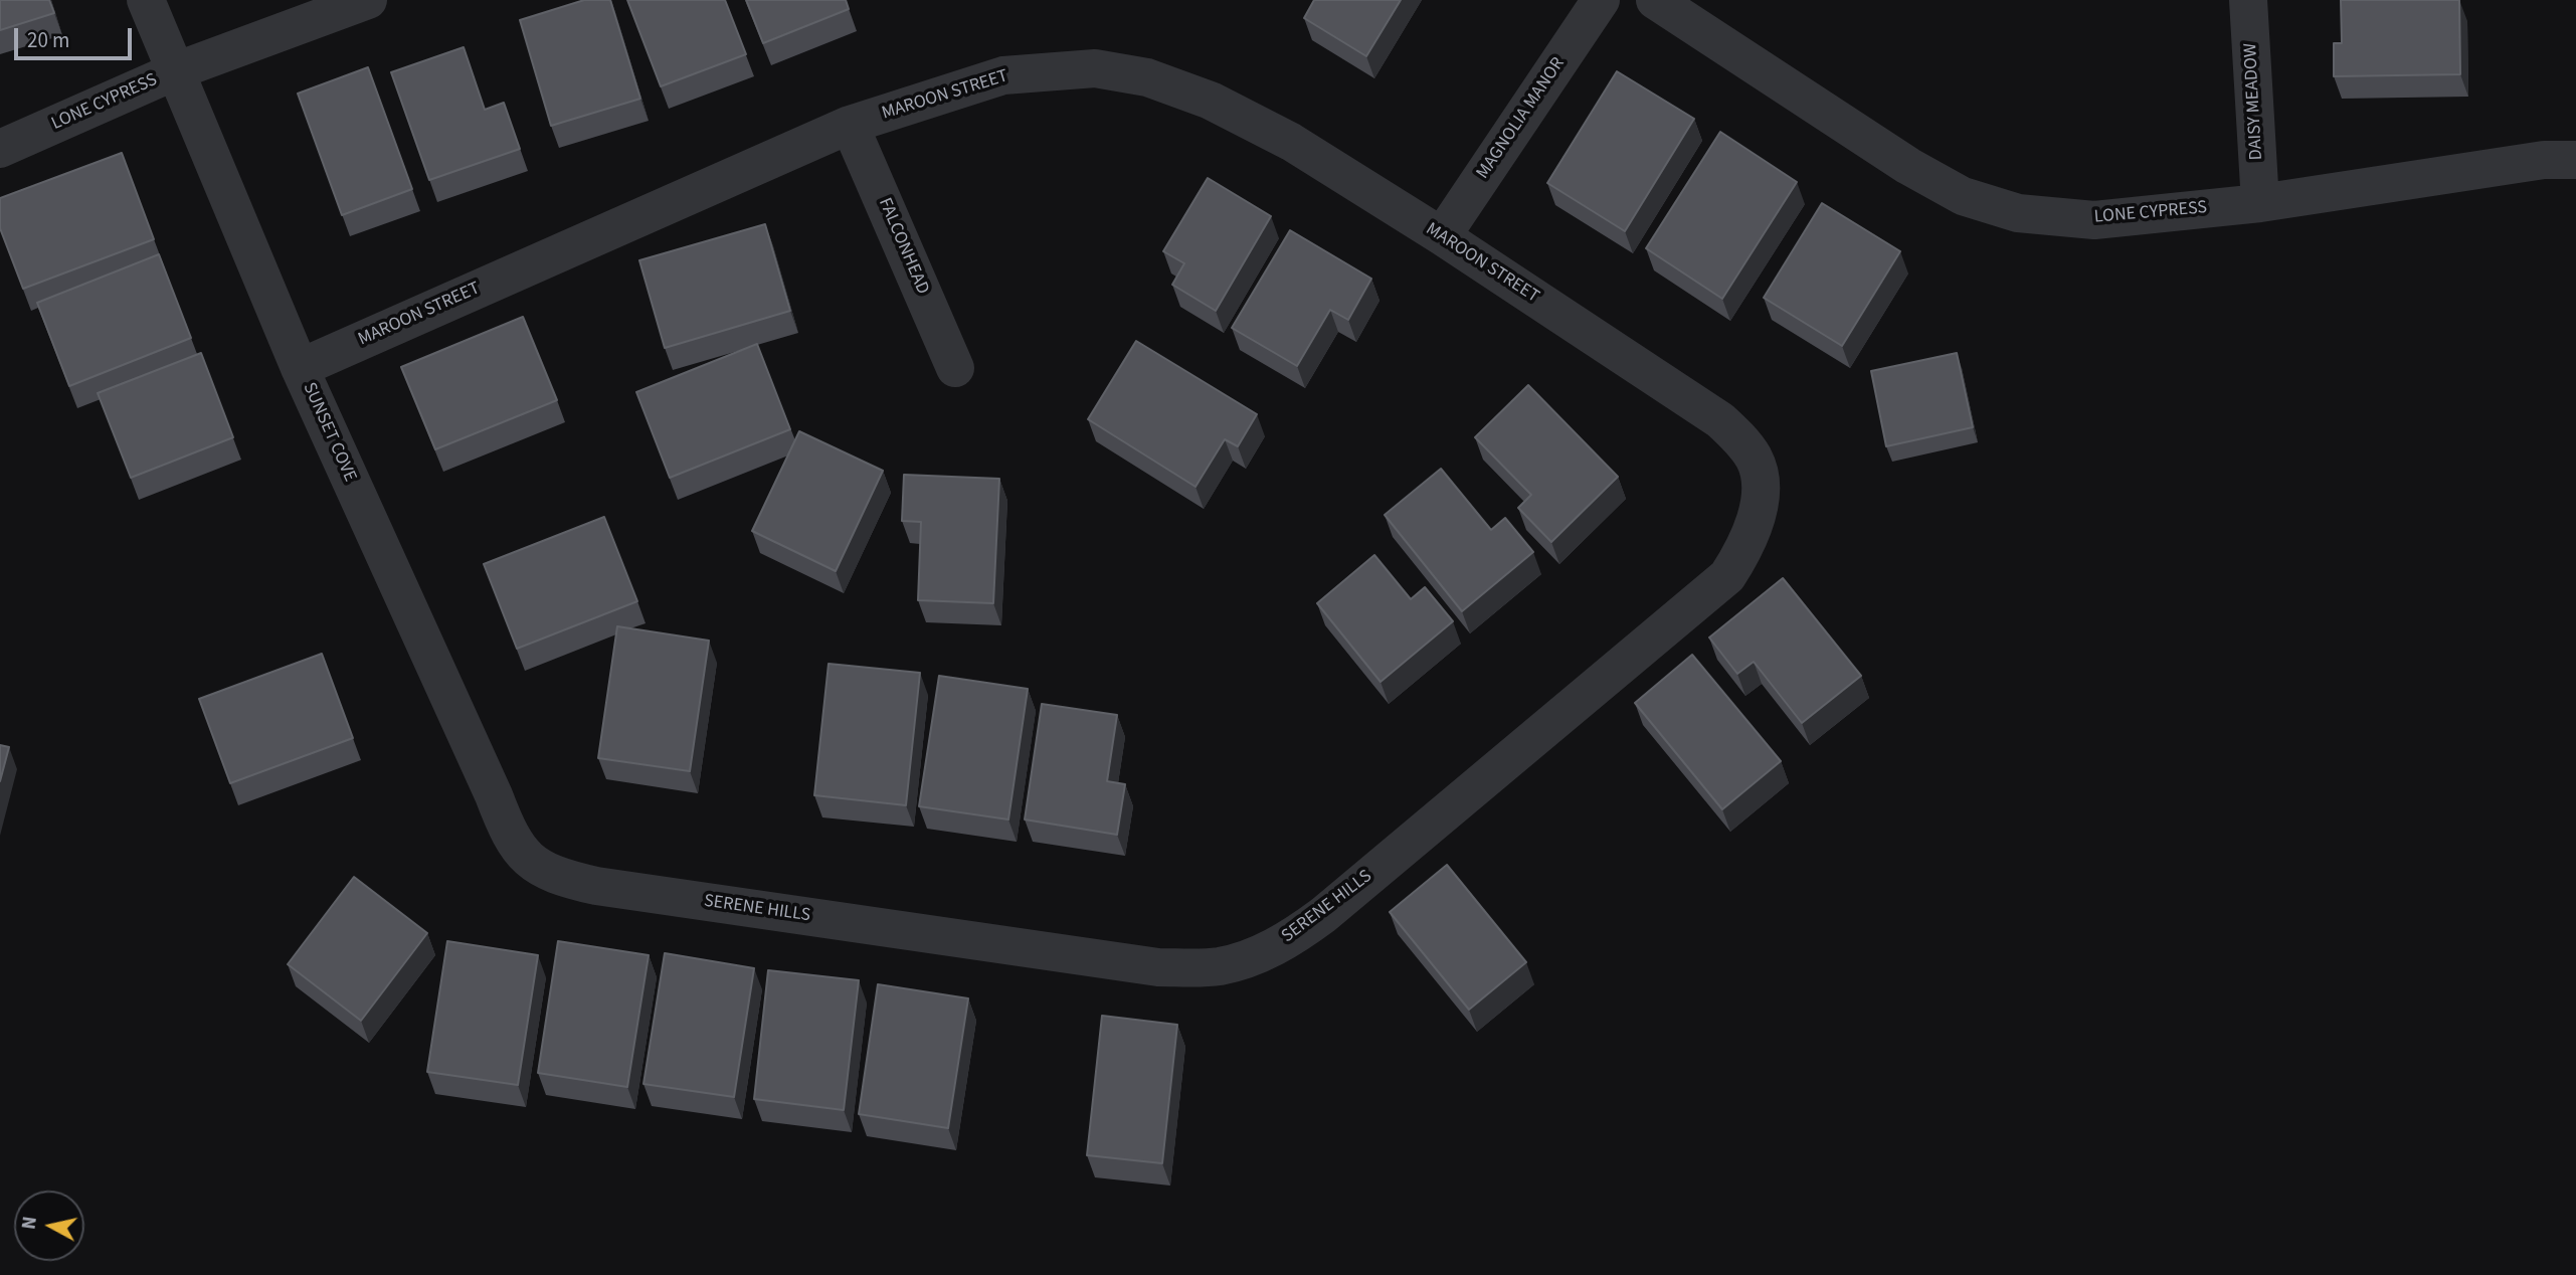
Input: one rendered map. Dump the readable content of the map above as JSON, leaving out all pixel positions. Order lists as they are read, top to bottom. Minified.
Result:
{"streets":{"street":["MAROON STREET","DAISY MEADOW","LONE CYPRESS","MAGNOLIA MANOR","FALCONHEAD","SUNSET COVE","SERENE HILLS"]},"crossings":[["MAROON STREET","MAGNOLIA MANOR"],["MAROON STREET","FALCONHEAD"],["MAROON STREET","SUNSET COVE"],["MAROON STREET","SERENE HILLS"],["DAISY MEADOW","LONE CYPRESS"],["LONE CYPRESS","SUNSET COVE"],["SUNSET COVE","SERENE HILLS"]],"scale_bar":"20 m","north":"left"}
